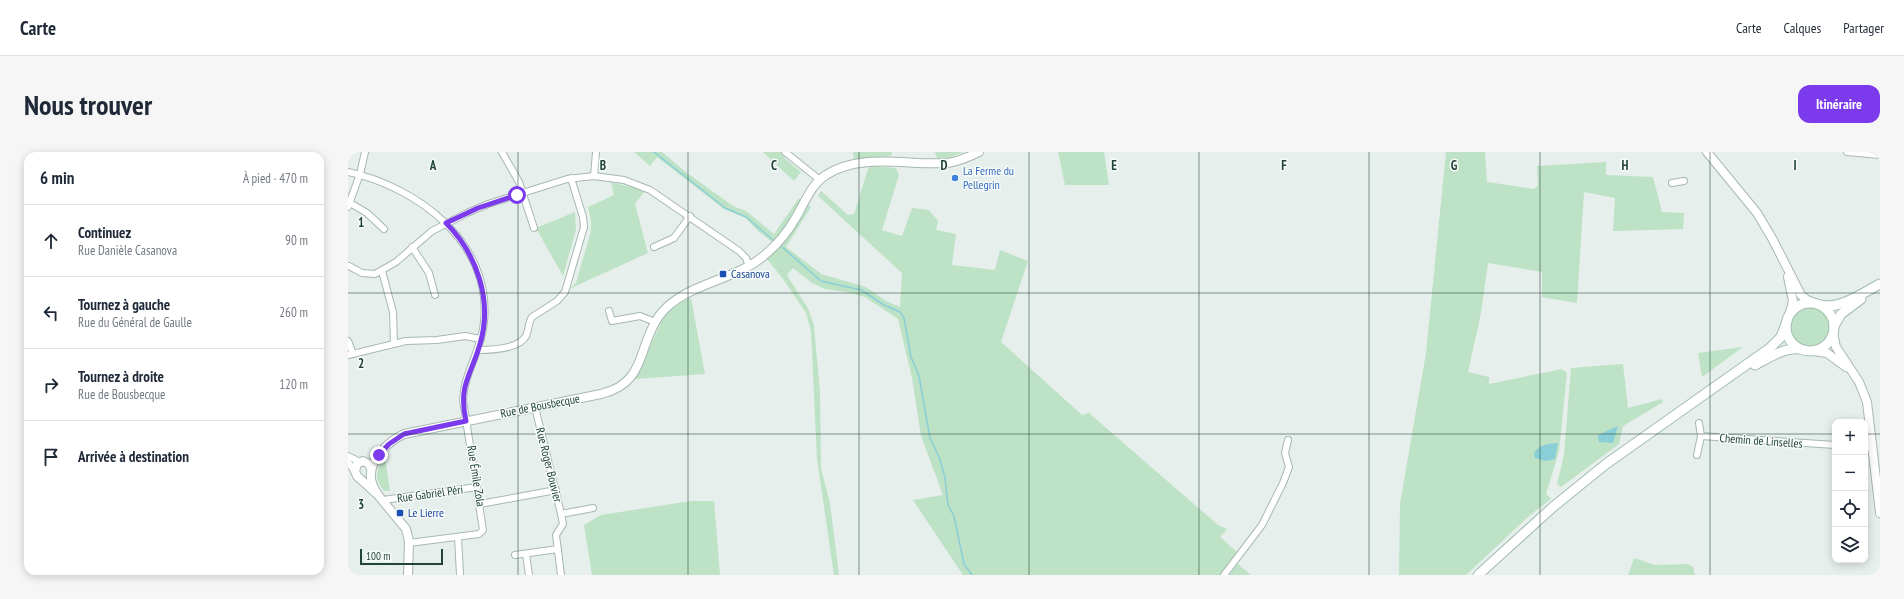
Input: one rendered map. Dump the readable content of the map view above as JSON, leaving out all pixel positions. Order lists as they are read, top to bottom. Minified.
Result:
{"streets":{"street":["Rue de Bousbecque","Chemin de Linselles","Rue Roger Bouvier","Rue Émile Zola","Rue Gabriel Péri"]},"crossings":[["Rue de Bousbecque","Rue Roger Bouvier"],["Rue de Bousbecque","Rue Émile Zola"],["Rue Émile Zola","Rue Gabriel Péri"]],"places":{"other":["La Ferme du Pellegrin"],"transit":["Casanova","Le Lierre"]},"scale_bar":"100 m","page":{"header":"Carte","nav":["Carte","Calques","Partager"],"buttons":"Itinéraire","title":"Nous trouver","heading":["6 min","À pied · 470 m"],"list":[["Continuez","Rue Danièle Casanova","90 m"],["Tournez à gauche","Rue du Général de Gaulle","260 m"],["Tournez à droite","Rue de Bousbecque","120 m"],"Arrivée à destination"],"map_buttons":["+","−"],"scale":"100 m"},"grid":{"columns":["A","B","C","D","E","F","G","H","I"],"rows":["1","2","3"]}}
